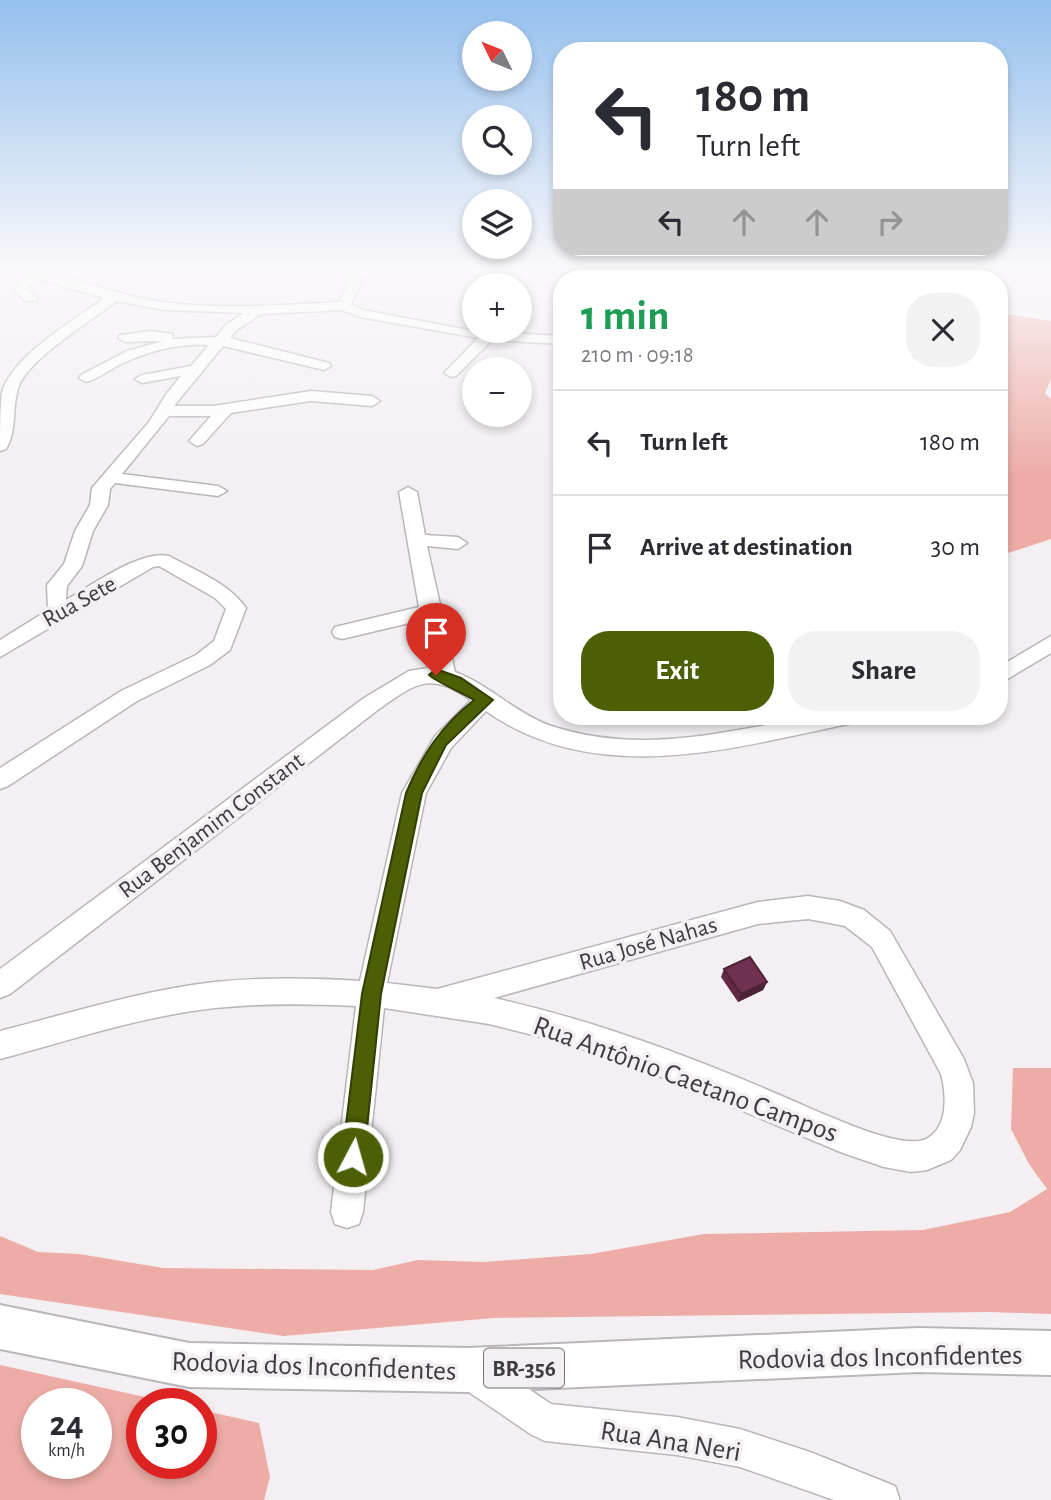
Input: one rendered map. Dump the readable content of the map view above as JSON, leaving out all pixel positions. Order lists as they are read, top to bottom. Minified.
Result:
{"streets":{"main road":["Rodovia dos Inconfidentes","BR-356"],"street":["Rua Sete","Rua Benjamim Constant","Rua José Nahas","Rua Antônio Caetano Campos","Rua Ana Neri"]},"crossings":[["Rua José Nahas","Rua Antônio Caetano Campos"],["Rodovia dos Inconfidentes","Rua Ana Neri"]],"north":"top left","page":{"map_buttons":["+","−"],"turn":["180 m","Turn left"],"heading":["1 min","210 m · 09:18"],"list":[{"name":"Turn left","value":"180 m"},{"name":"Arrive at destination","value":"30 m"}],"buttons":["Exit","Share"],"speed":"24 km/h","limit":"30"}}
